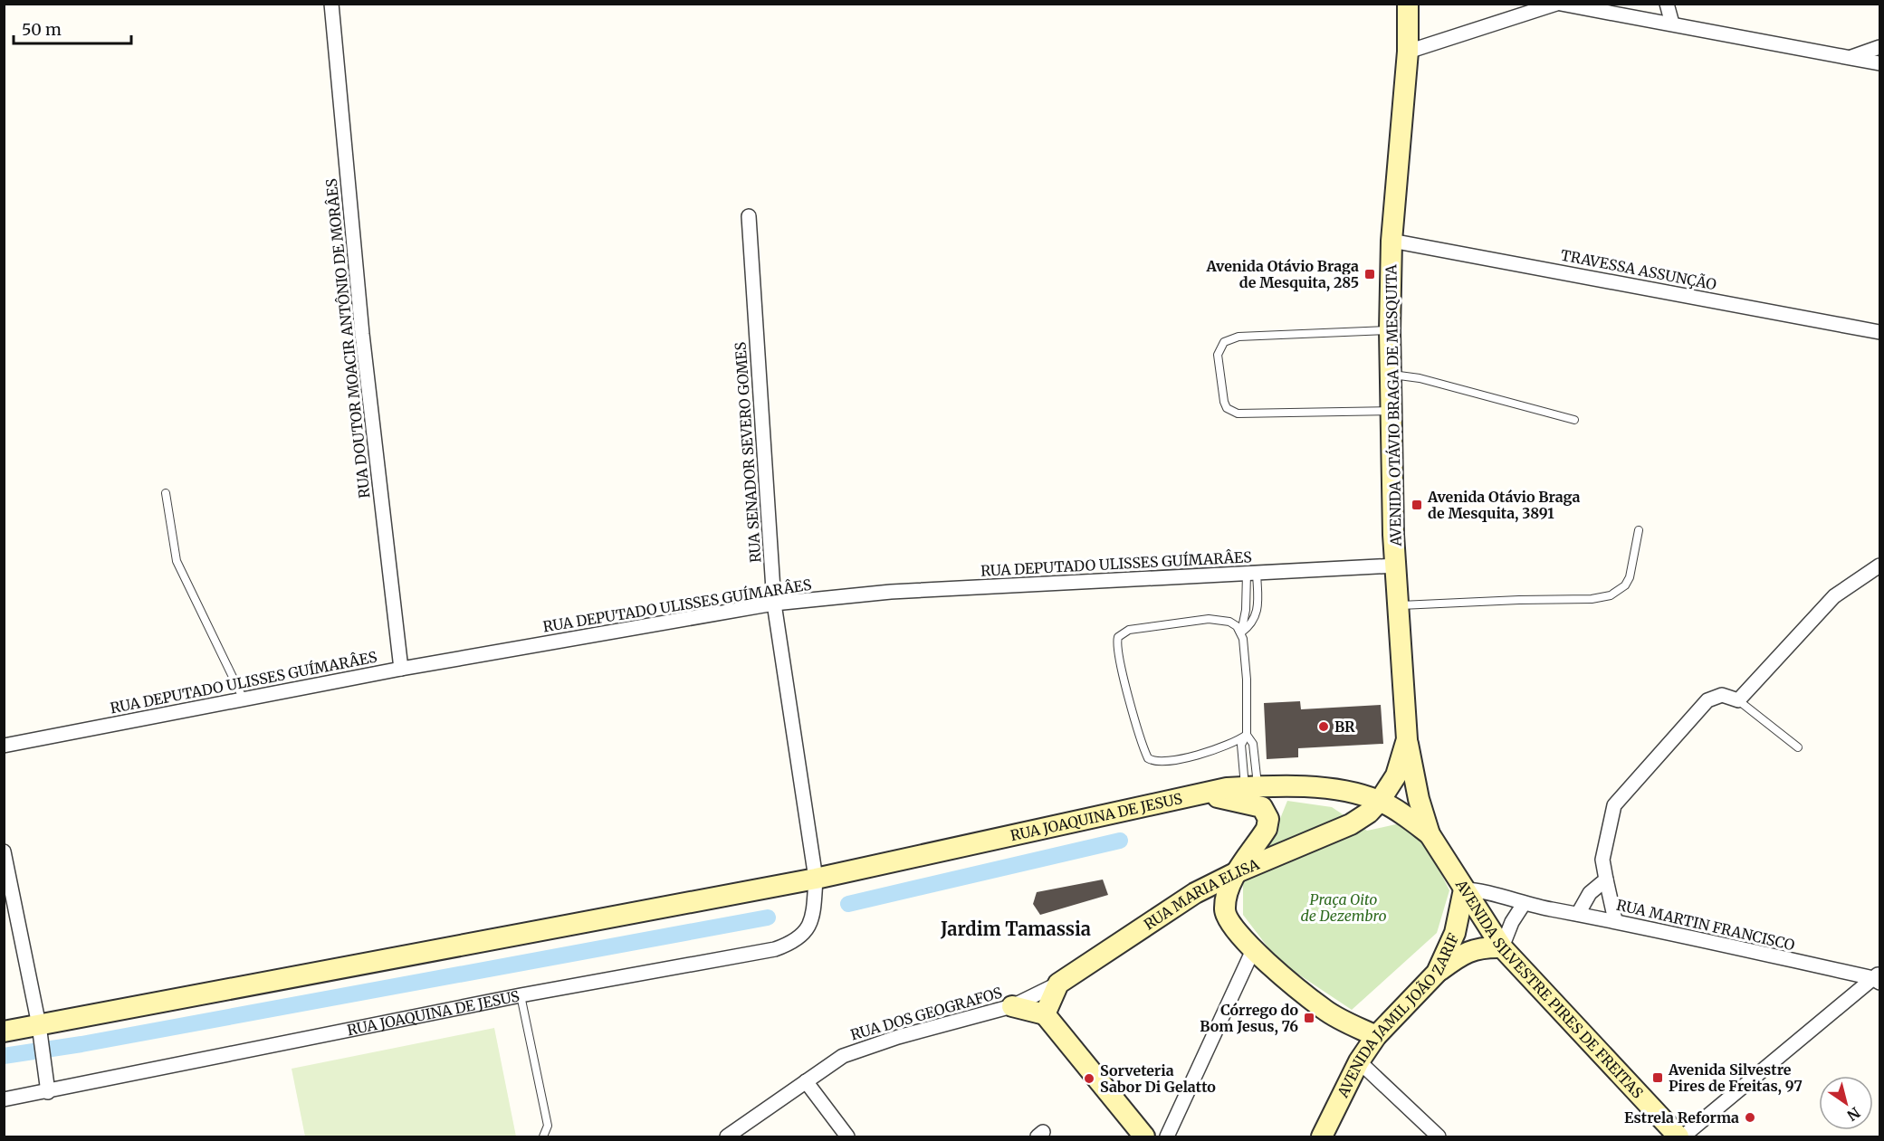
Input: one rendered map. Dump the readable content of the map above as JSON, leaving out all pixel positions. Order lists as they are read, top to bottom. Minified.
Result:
{"streets":{"main road":["AVENIDA OTÁVIO BRAGA DE MESQUITA","RUA JOAQUINA DE JESUS","RUA MARIA ELISA","AVENIDA SILVESTRE PIRES DE FREITAS","AVENIDA JAMIL JOÃO ZARIF"],"street":["TRAVESSA ASSUNÇÃO","RUA DOUTOR MOACIR ANTÔNIO DE MORÂES","RUA SENADOR SEVERO GOMES","RUA DEPUTADO ULISSES GUÍMARÂES","RUA MARTIN FRANCISCO","RUA DOS GEOGRAFOS"]},"crossings":[["TRAVESSA ASSUNÇÃO","AVENIDA OTÁVIO BRAGA DE MESQUITA"],["RUA DOUTOR MOACIR ANTÔNIO DE MORÂES","RUA DEPUTADO ULISSES GUÍMARÂES"],["AVENIDA OTÁVIO BRAGA DE MESQUITA","RUA DEPUTADO ULISSES GUÍMARÂES"],["AVENIDA OTÁVIO BRAGA DE MESQUITA","RUA JOAQUINA DE JESUS"],["AVENIDA OTÁVIO BRAGA DE MESQUITA","RUA MARIA ELISA"],["AVENIDA OTÁVIO BRAGA DE MESQUITA","AVENIDA SILVESTRE PIRES DE FREITAS"],["RUA SENADOR SEVERO GOMES","RUA DEPUTADO ULISSES GUÍMARÂES"],["RUA SENADOR SEVERO GOMES","RUA JOAQUINA DE JESUS"],["RUA JOAQUINA DE JESUS","RUA MARIA ELISA"],["RUA JOAQUINA DE JESUS","AVENIDA SILVESTRE PIRES DE FREITAS"],["RUA MARIA ELISA","AVENIDA SILVESTRE PIRES DE FREITAS"],["RUA MARIA ELISA","RUA DOS GEOGRAFOS"],["RUA MARTIN FRANCISCO","AVENIDA SILVESTRE PIRES DE FREITAS"],["RUA MARTIN FRANCISCO","AVENIDA JAMIL JOÃO ZARIF"],["AVENIDA SILVESTRE PIRES DE FREITAS","AVENIDA JAMIL JOÃO ZARIF"]],"districts":["Jardim Tamassia"],"parks":["Praça Oito de Dezembro"],"places":{"transit":["Avenida Otávio Braga de Mesquita, 285","Avenida Otávio Braga de Mesquita, 3891","Córrego do Bom Jesus, 76","Avenida Silvestre Pires de Freitas, 97"],"other":["BR","Sorveteria Sabor Di Gelatto","Estrela Reforma"]},"scale_bar":"50 m","north":"bottom right"}
